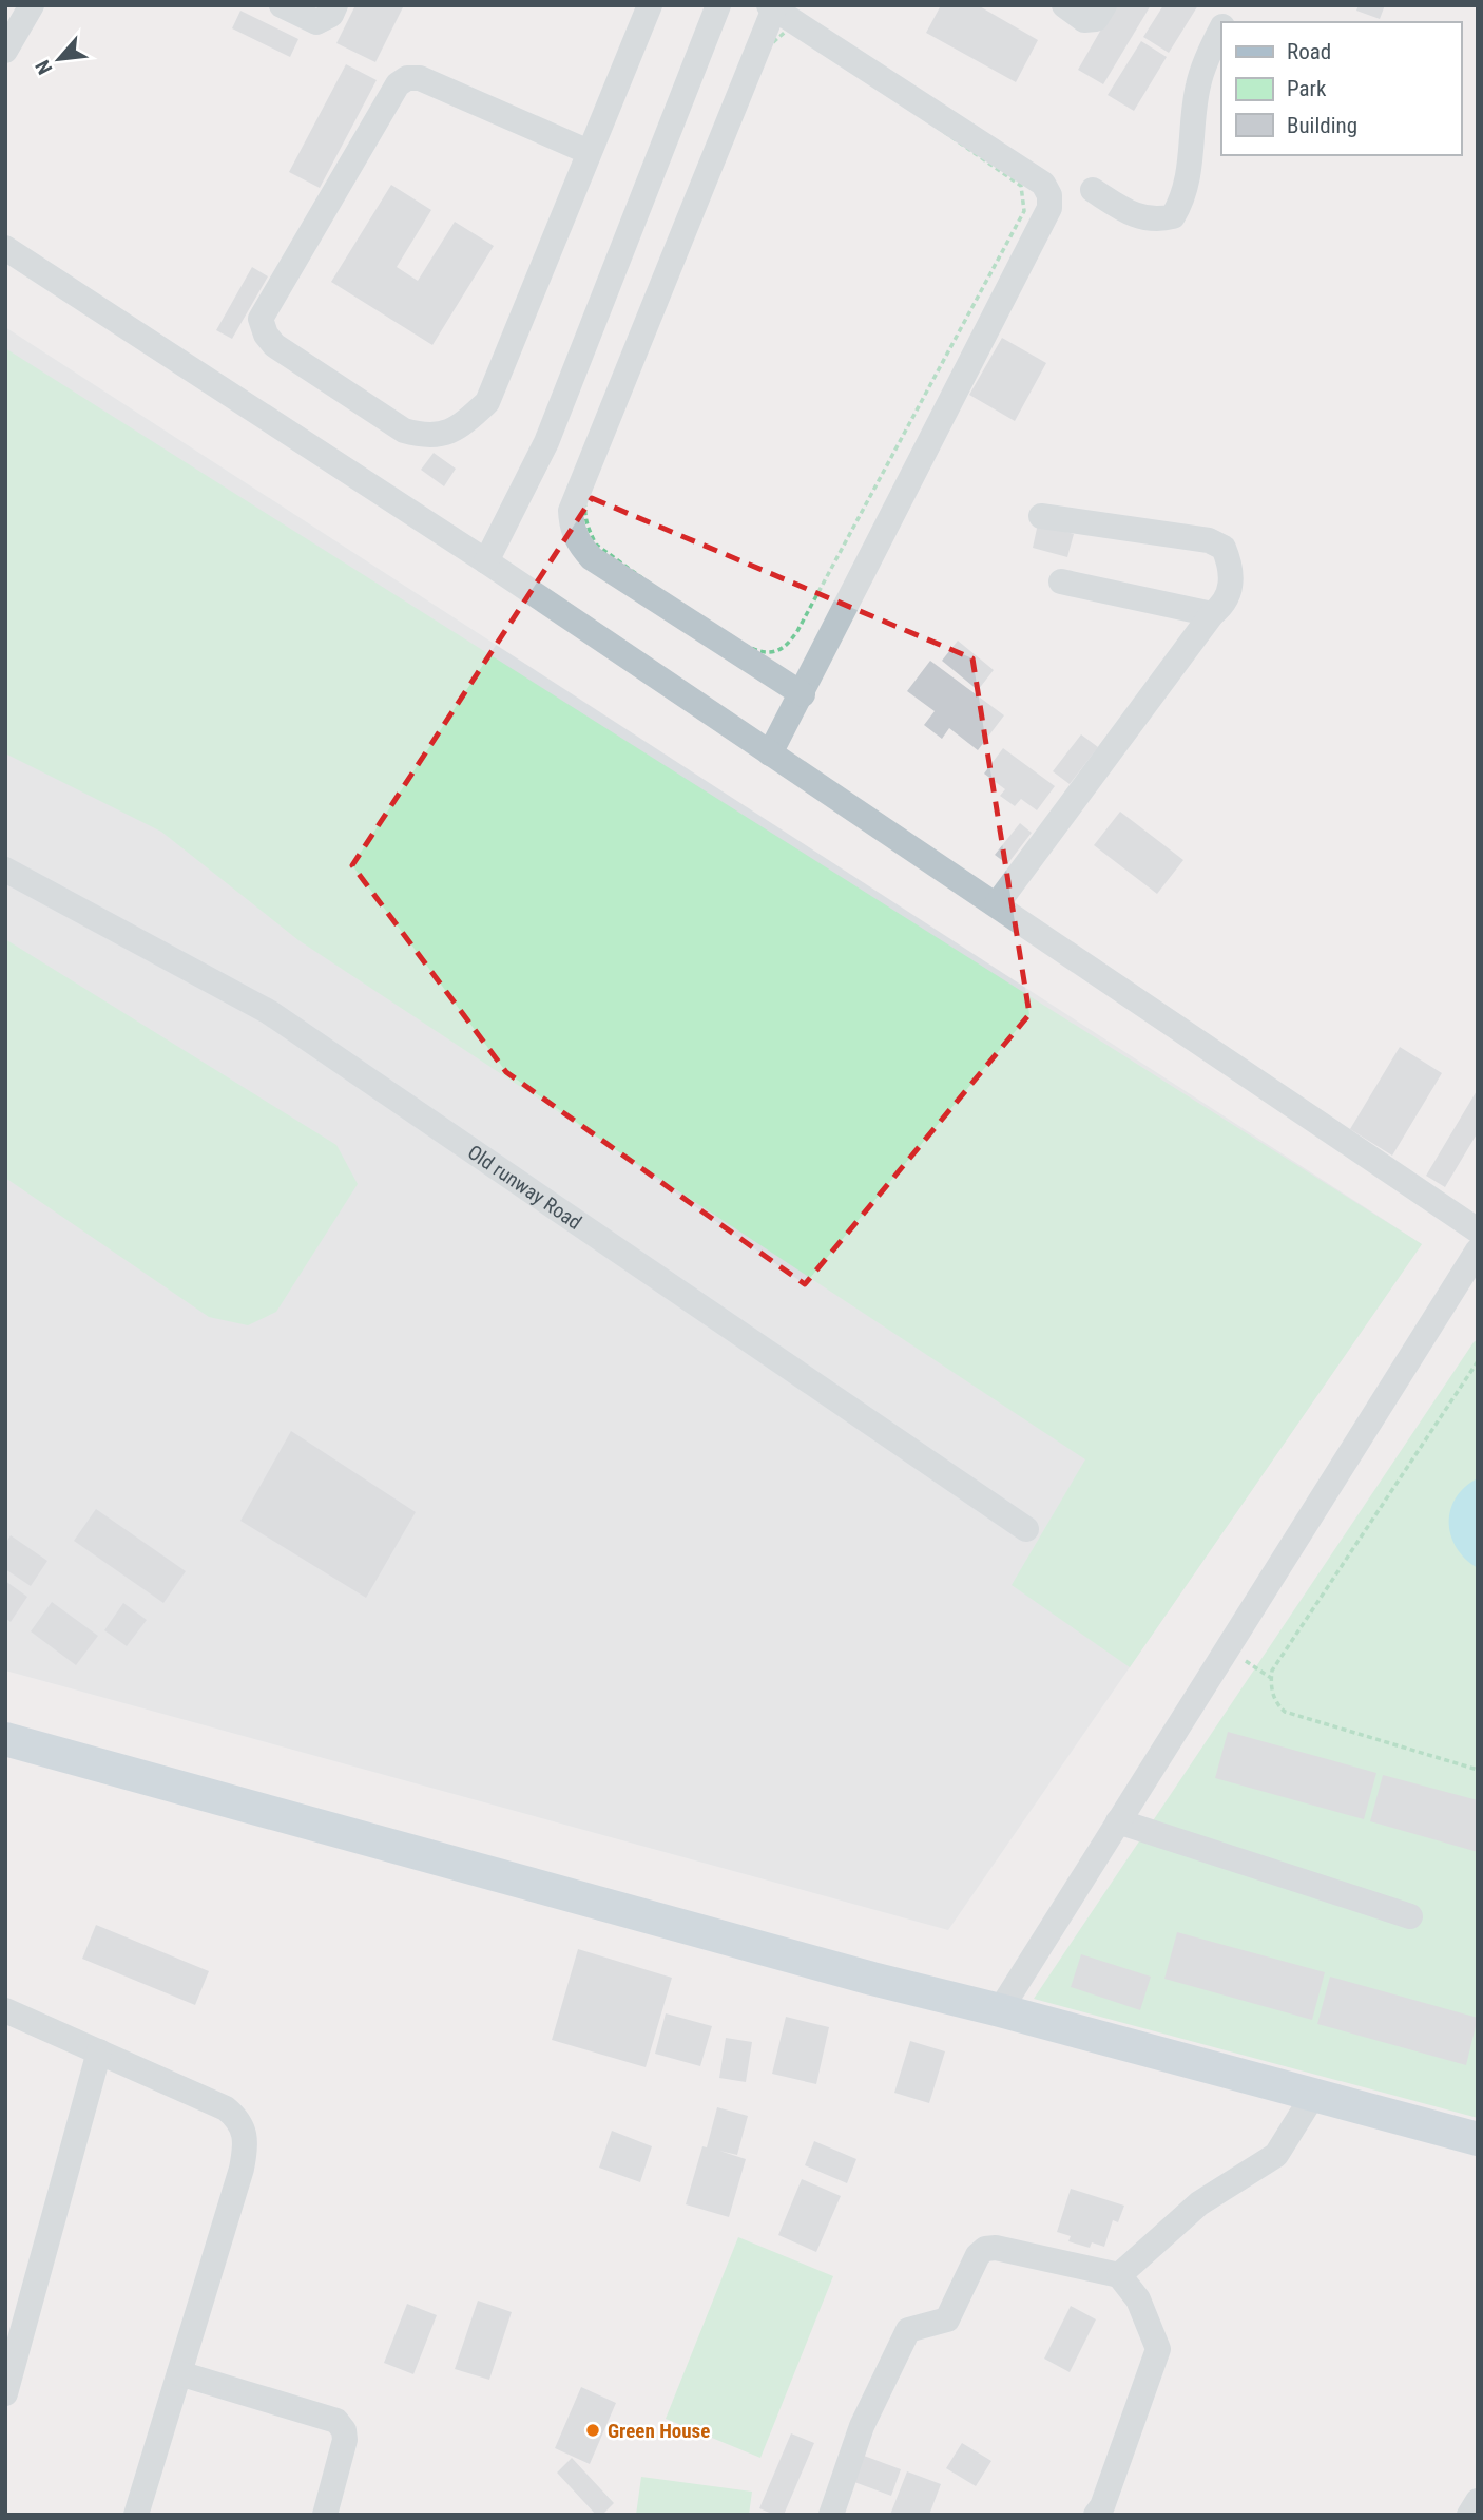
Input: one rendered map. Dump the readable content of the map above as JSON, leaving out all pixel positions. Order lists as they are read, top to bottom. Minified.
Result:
{"streets":{"street":["Old runway Road"]},"places":["Green House"],"legend":["Road","Park","Building"],"north":"bottom left"}
